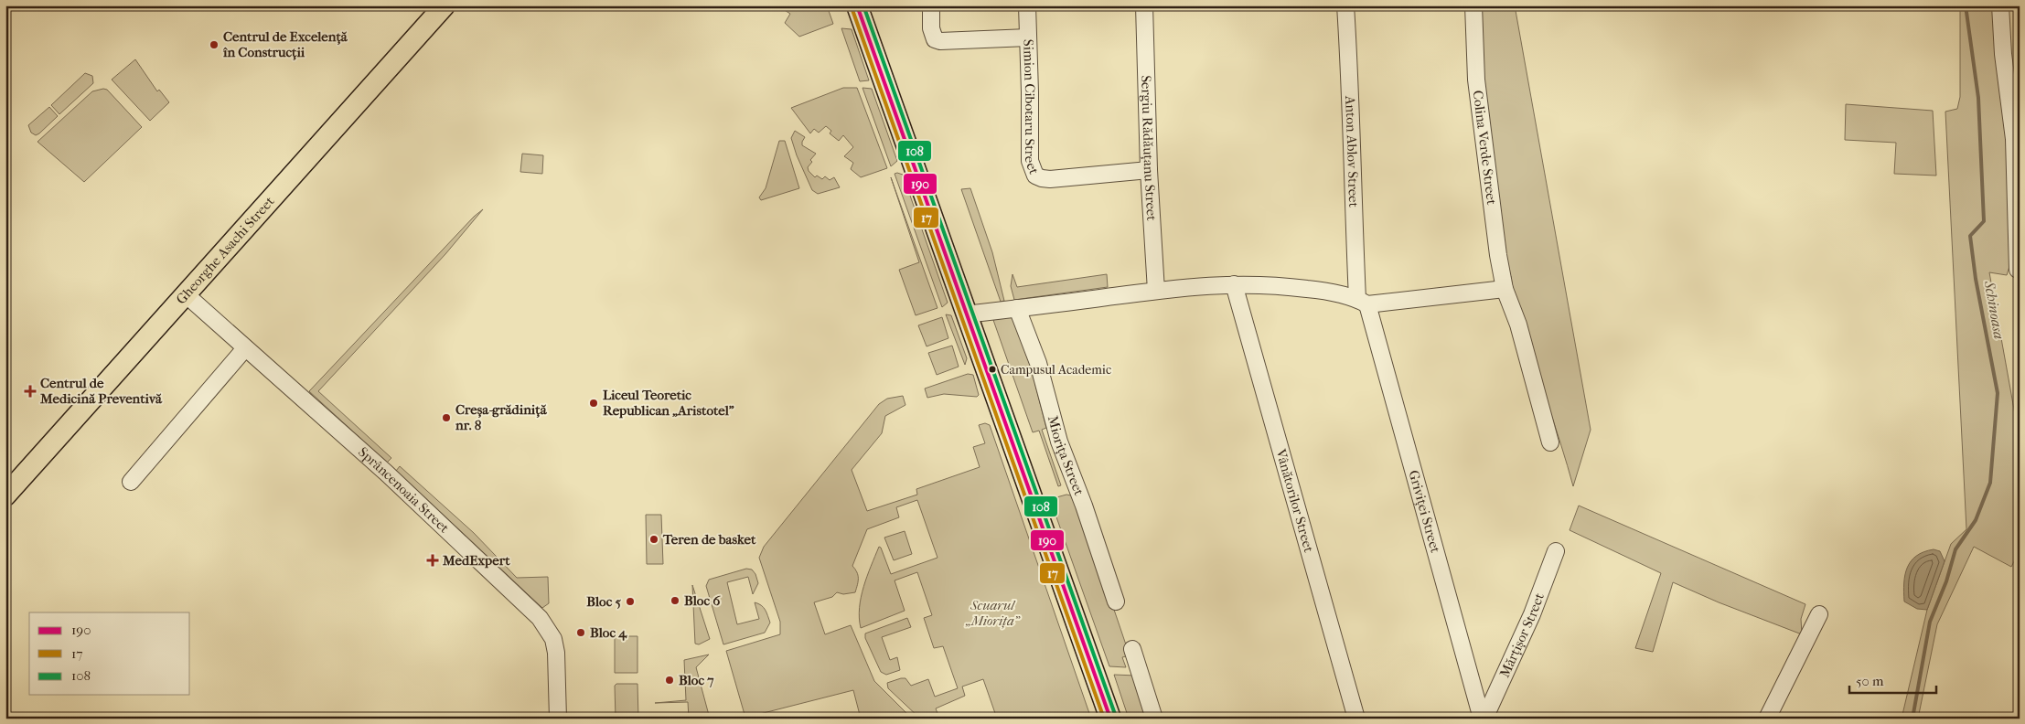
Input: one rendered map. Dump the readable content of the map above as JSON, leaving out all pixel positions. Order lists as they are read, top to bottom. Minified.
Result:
{"streets":{"main road":["Gheorghe Asachi Street"],"street":["Simion Cibotaru Street","Sergiu Rădăuțanu Street","Colina Verde Street","Anton Ablov Street","Miorița Street","Sprâncenoaia Street","Vânătorilor Street","Griviței Street","Mărțișor Street"]},"crossings":[["Simion Cibotaru Street","Sergiu Rădăuțanu Street"],["Anton Ablov Street","Griviței Street"],["Gheorghe Asachi Street","Sprâncenoaia Street"],["Griviței Street","Mărțișor Street"]],"water":["Schinoasa"],"parks":["Scuarul „Miorița”"],"places":{"other":["Centrul de Excelență în Construcții","Campusul Academic","Liceul Teoretic Republican „Aristotel”","Creșa-grădiniță nr. 8","Teren de basket","Bloc 6","Bloc 5","Bloc 4","Bloc 7"],"health":["Centrul de Medicină Preventivă","MedExpert"]},"lines":["transit line 190","transit line 108","transit line 17"],"legend":["190","17","108"],"scale_bar":"50 m"}
